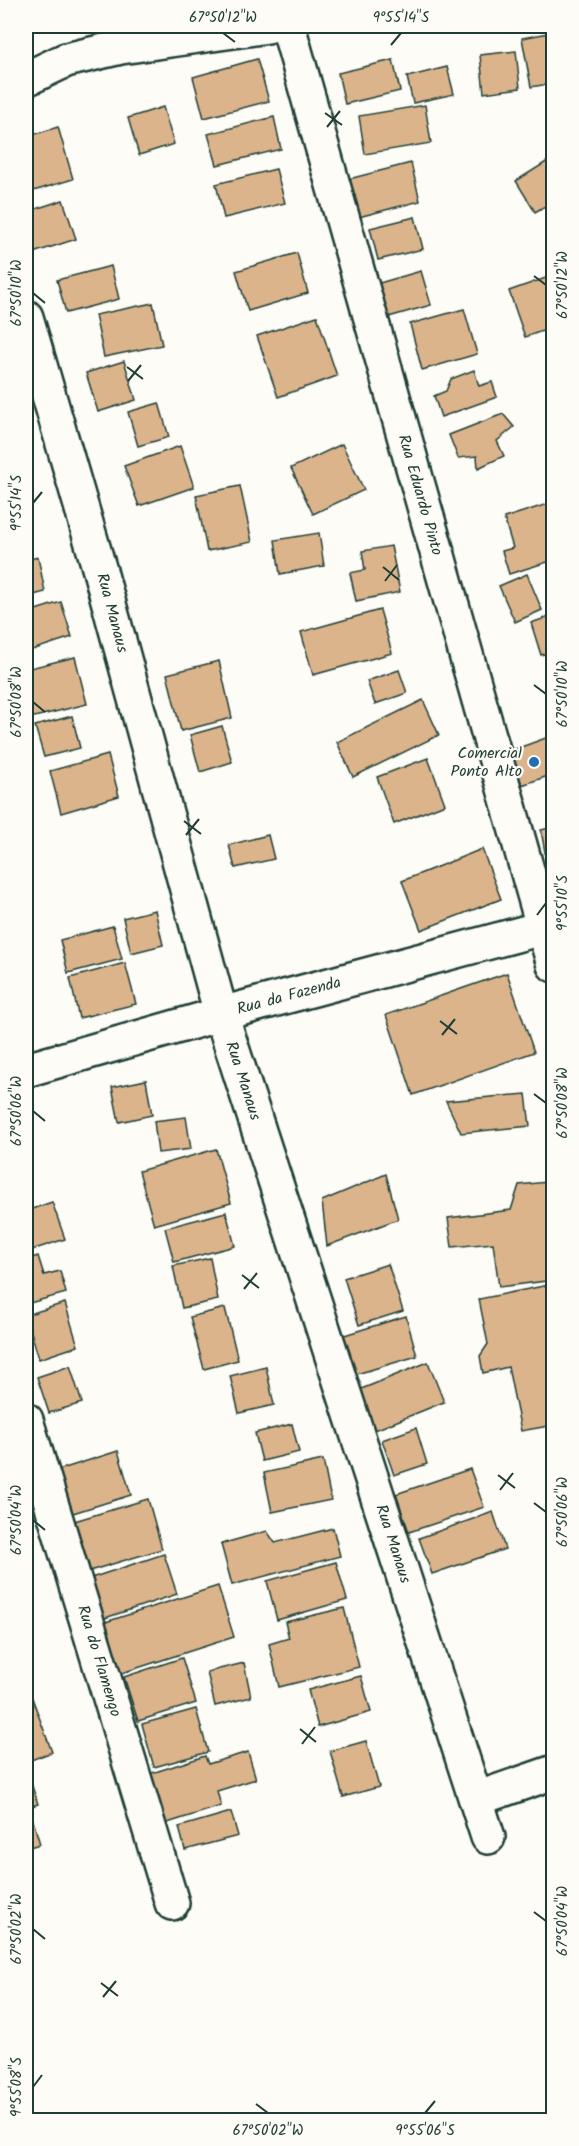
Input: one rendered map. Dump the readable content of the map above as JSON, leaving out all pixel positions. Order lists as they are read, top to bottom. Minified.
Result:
{"streets":{"street":["Rua Eduardo Pinto","Rua Manaus","Rua da Fazenda","Rua do Flamengo"]},"crossings":[["Rua Eduardo Pinto","Rua da Fazenda"],["Rua Manaus","Rua da Fazenda"]],"places":["Comercial Ponto Alto"],"coordinates":["67°50'12\"W","9°55'14\"S","67°50'10\"W","67°50'08\"W","9°55'10\"S","67°50'06\"W","67°50'04\"W","67°50'02\"W","9°55'08\"S","9°55'06\"S"]}
